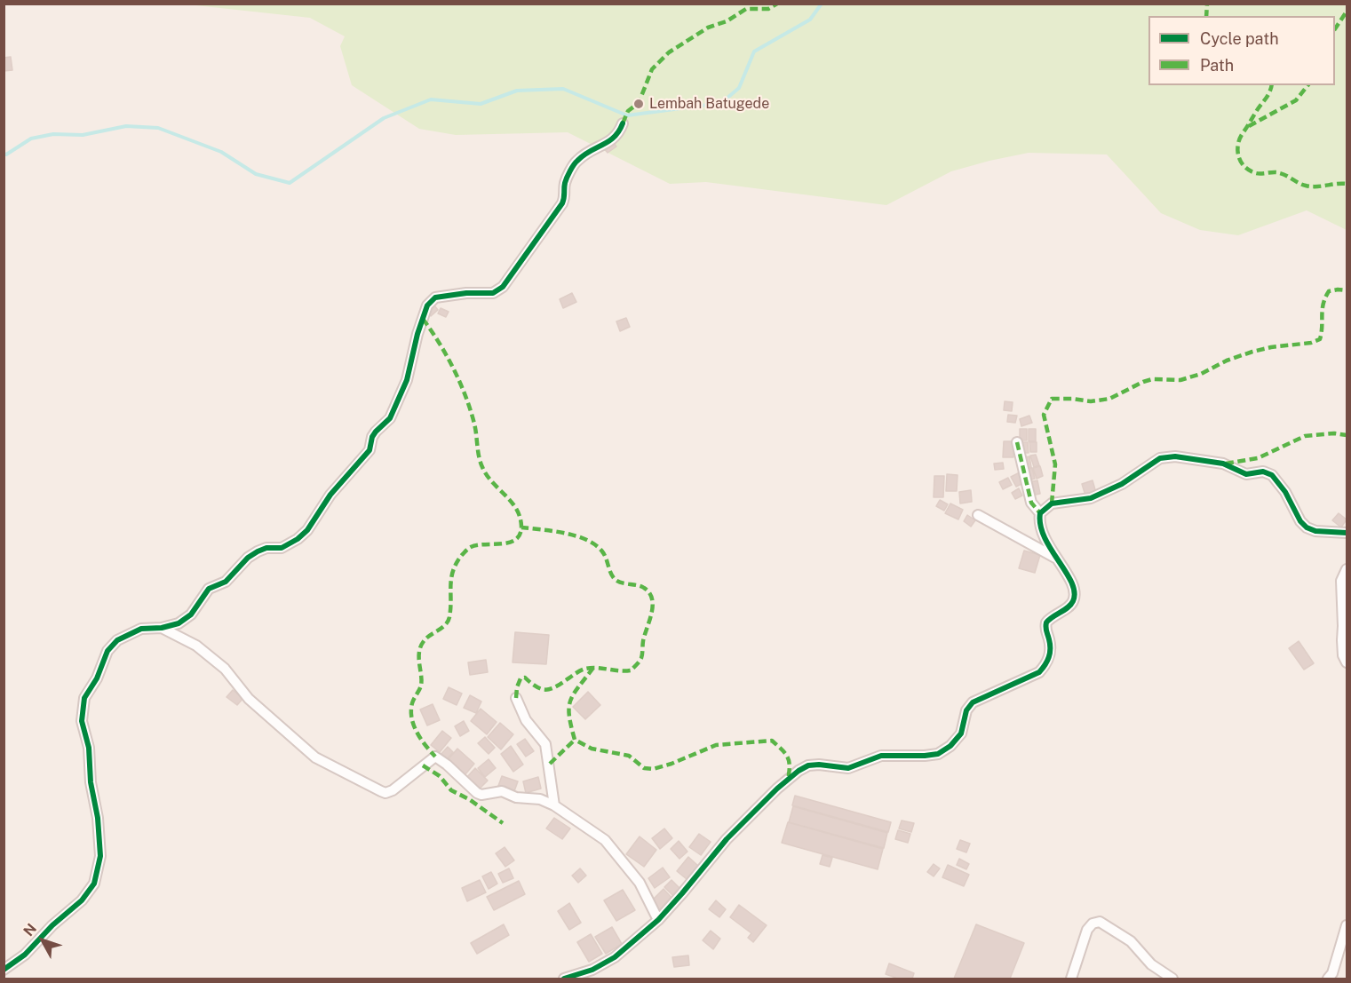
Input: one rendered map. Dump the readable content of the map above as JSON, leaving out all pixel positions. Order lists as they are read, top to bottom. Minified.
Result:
{"places":["Lembah Batugede"],"legend":["Cycle path","Path"],"north":"top left"}
